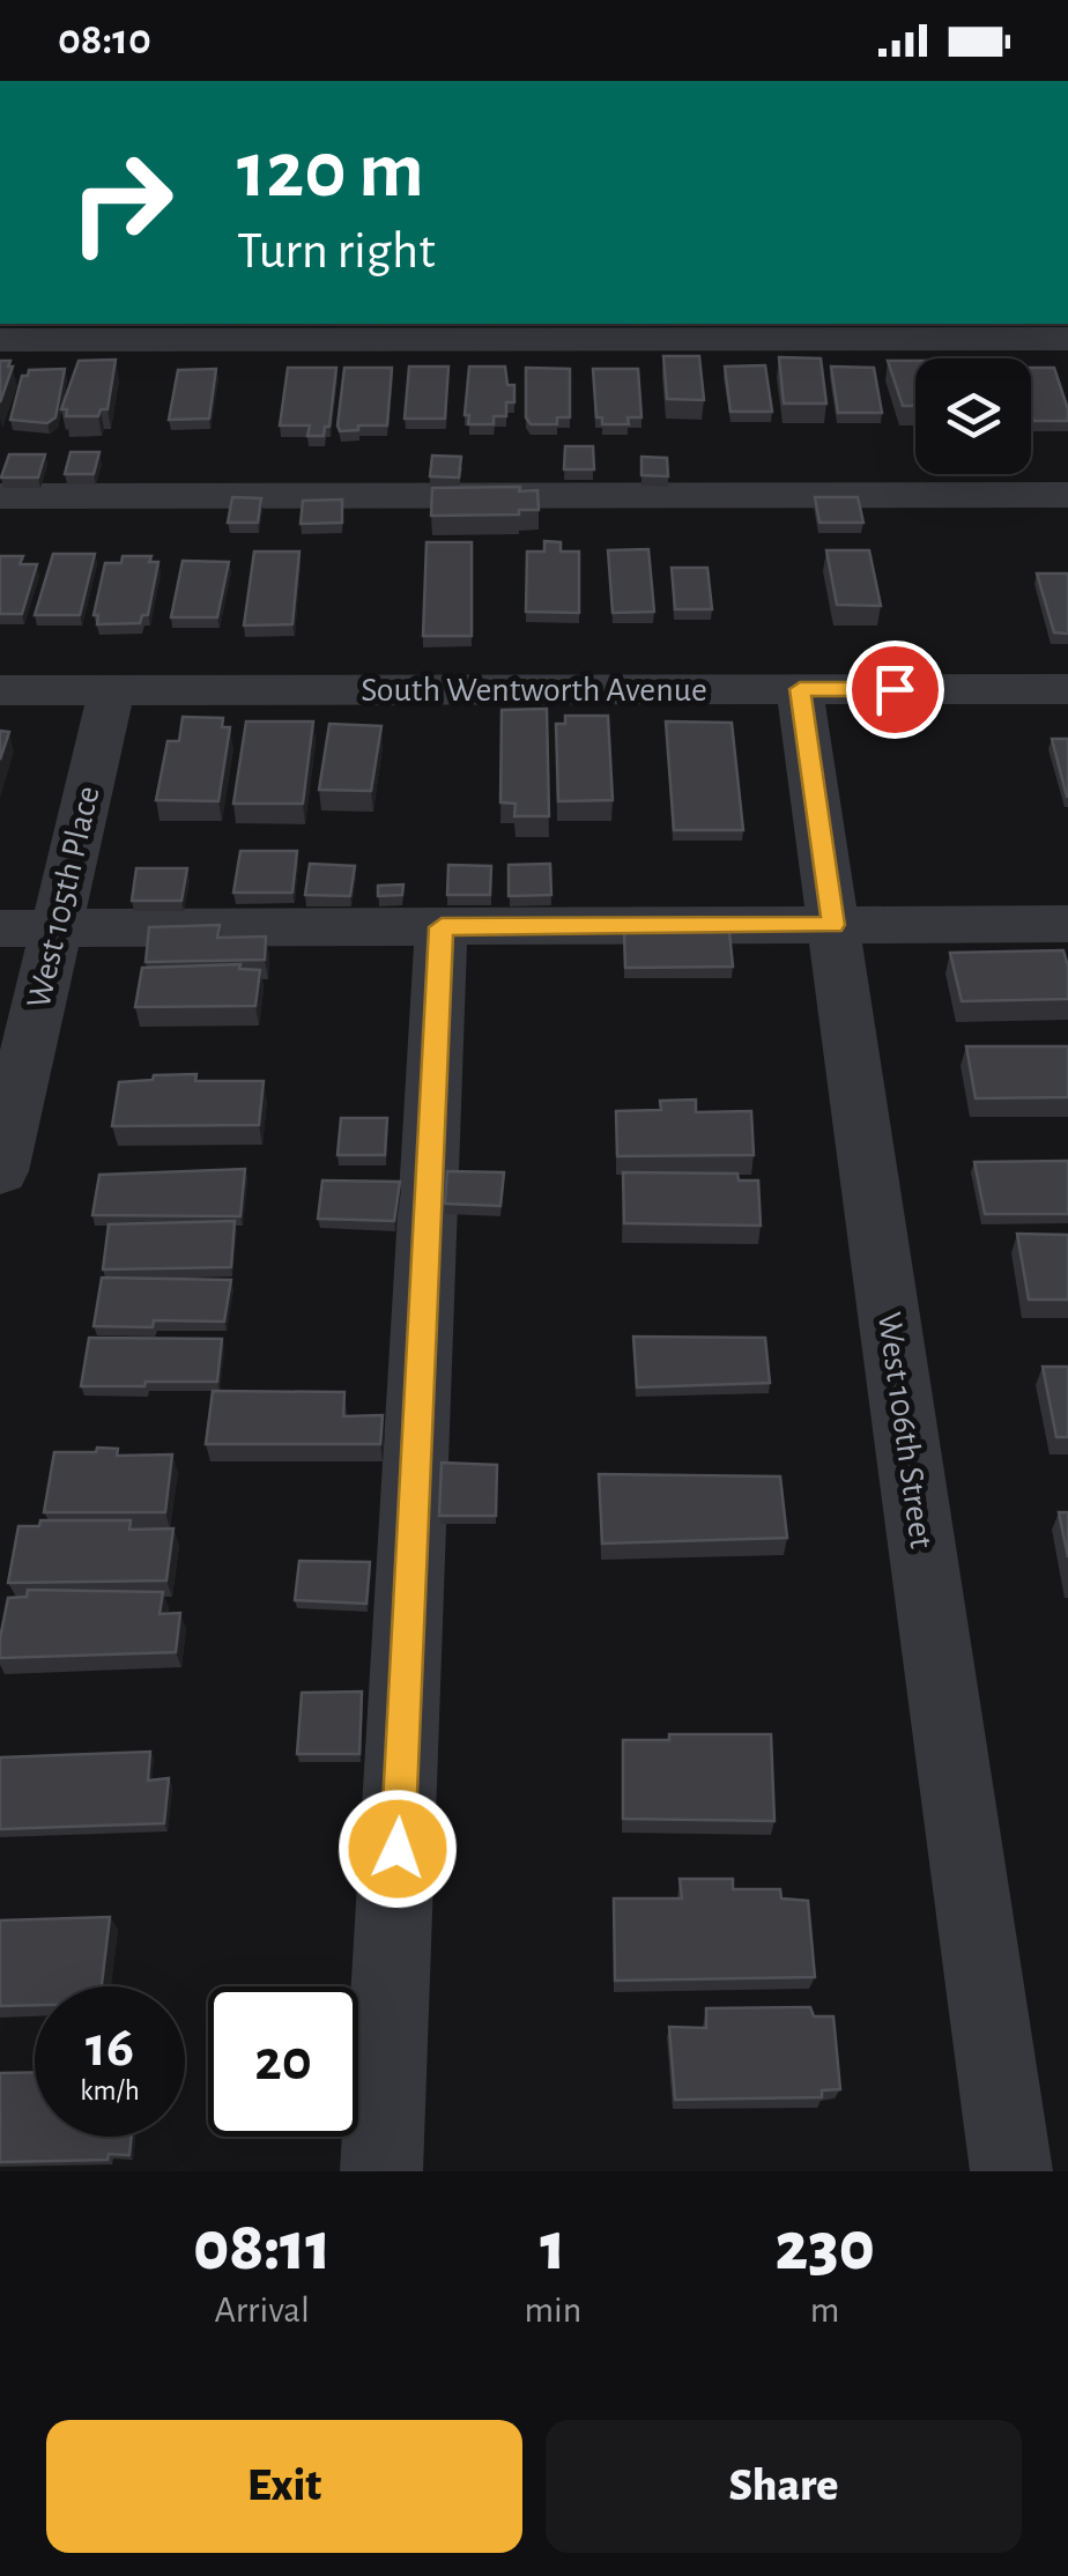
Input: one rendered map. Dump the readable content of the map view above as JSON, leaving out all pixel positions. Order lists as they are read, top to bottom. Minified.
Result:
{"streets":{"street":["South Wentworth Avenue","West 105th Place","West 106th Street"]},"crossings":[["South Wentworth Avenue","West 105th Place"],["South Wentworth Avenue","West 106th Street"]],"page":{"status":"08:10","turn":["120 m","Turn right"],"speed":"16 km/h","limit":"20","eta":["08:11","Arrival","1","min","230","m"],"buttons":["Exit","Share"]}}
